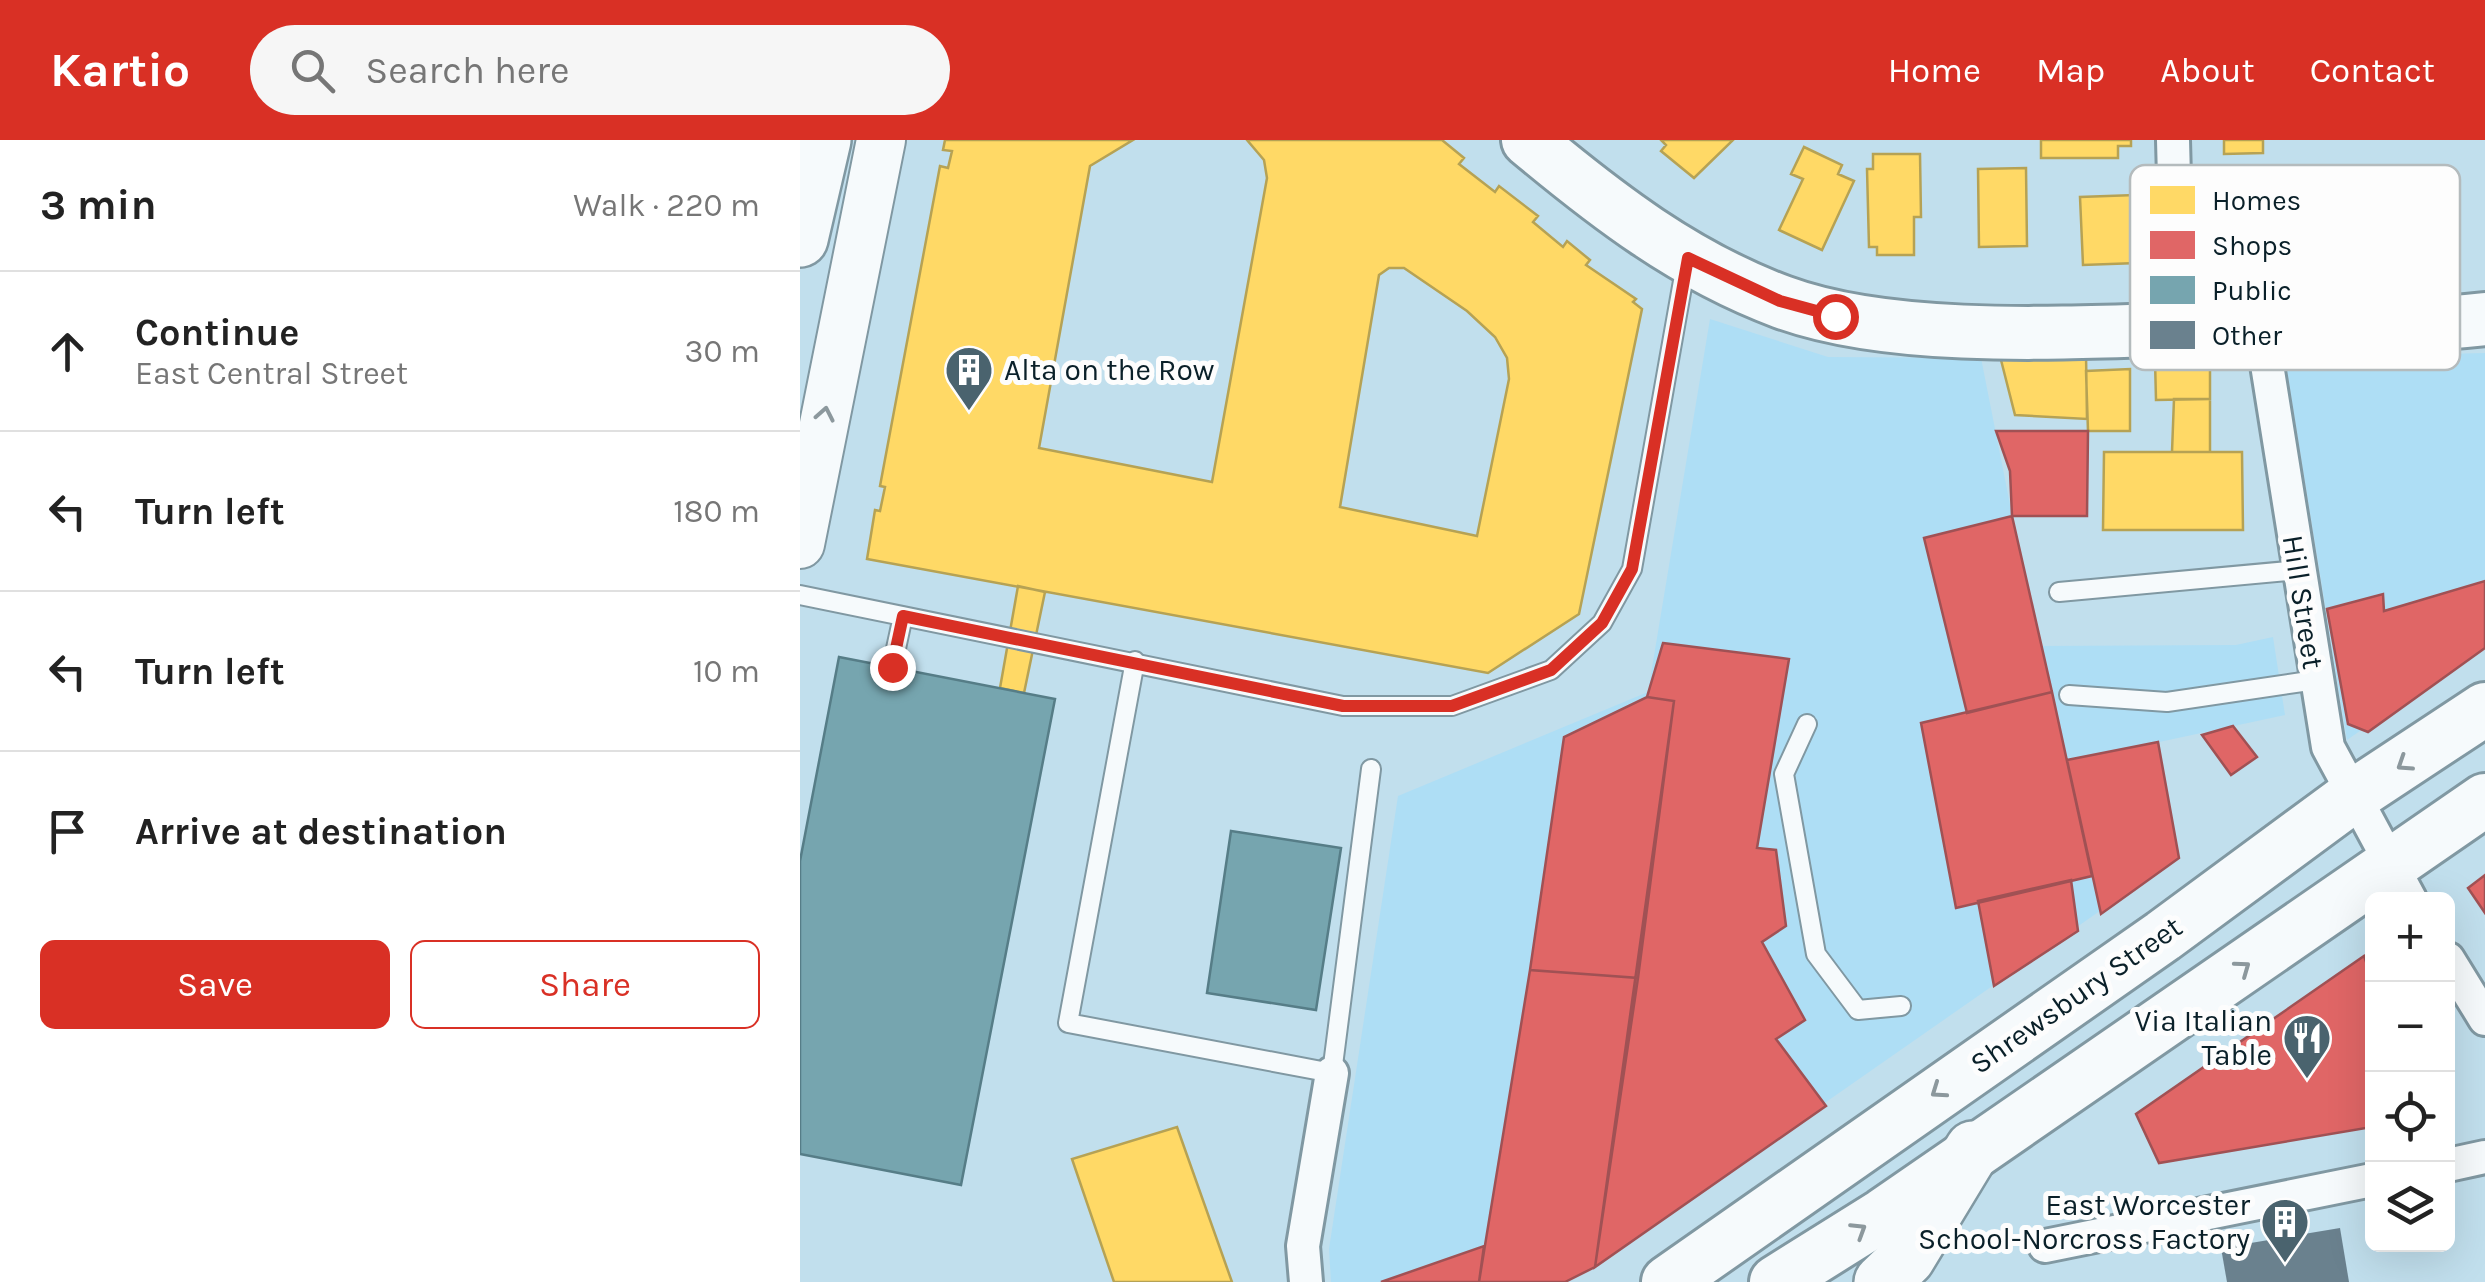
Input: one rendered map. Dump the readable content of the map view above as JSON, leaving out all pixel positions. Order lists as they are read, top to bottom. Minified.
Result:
{"streets":{"main road":["Shrewsbury Street"],"street":["Hill Street"]},"crossings":[["Hill Street","Shrewsbury Street"]],"places":{"building":["Alta on the Row","East Worcester School-Norcross Factory"],"restaurant":["Via Italian Table"]},"legend":["Homes","Shops","Public","Other"],"page":{"header":"Kartio","search":"Search here","nav":["Home","Map","About","Contact"],"heading":["3 min","Walk · 220 m"],"list":[["Continue","East Central Street","30 m"],["Turn left","180 m"],["Turn left","10 m"],"Arrive at destination"],"map_buttons":["+","−"],"buttons":["Save","Share"]}}
